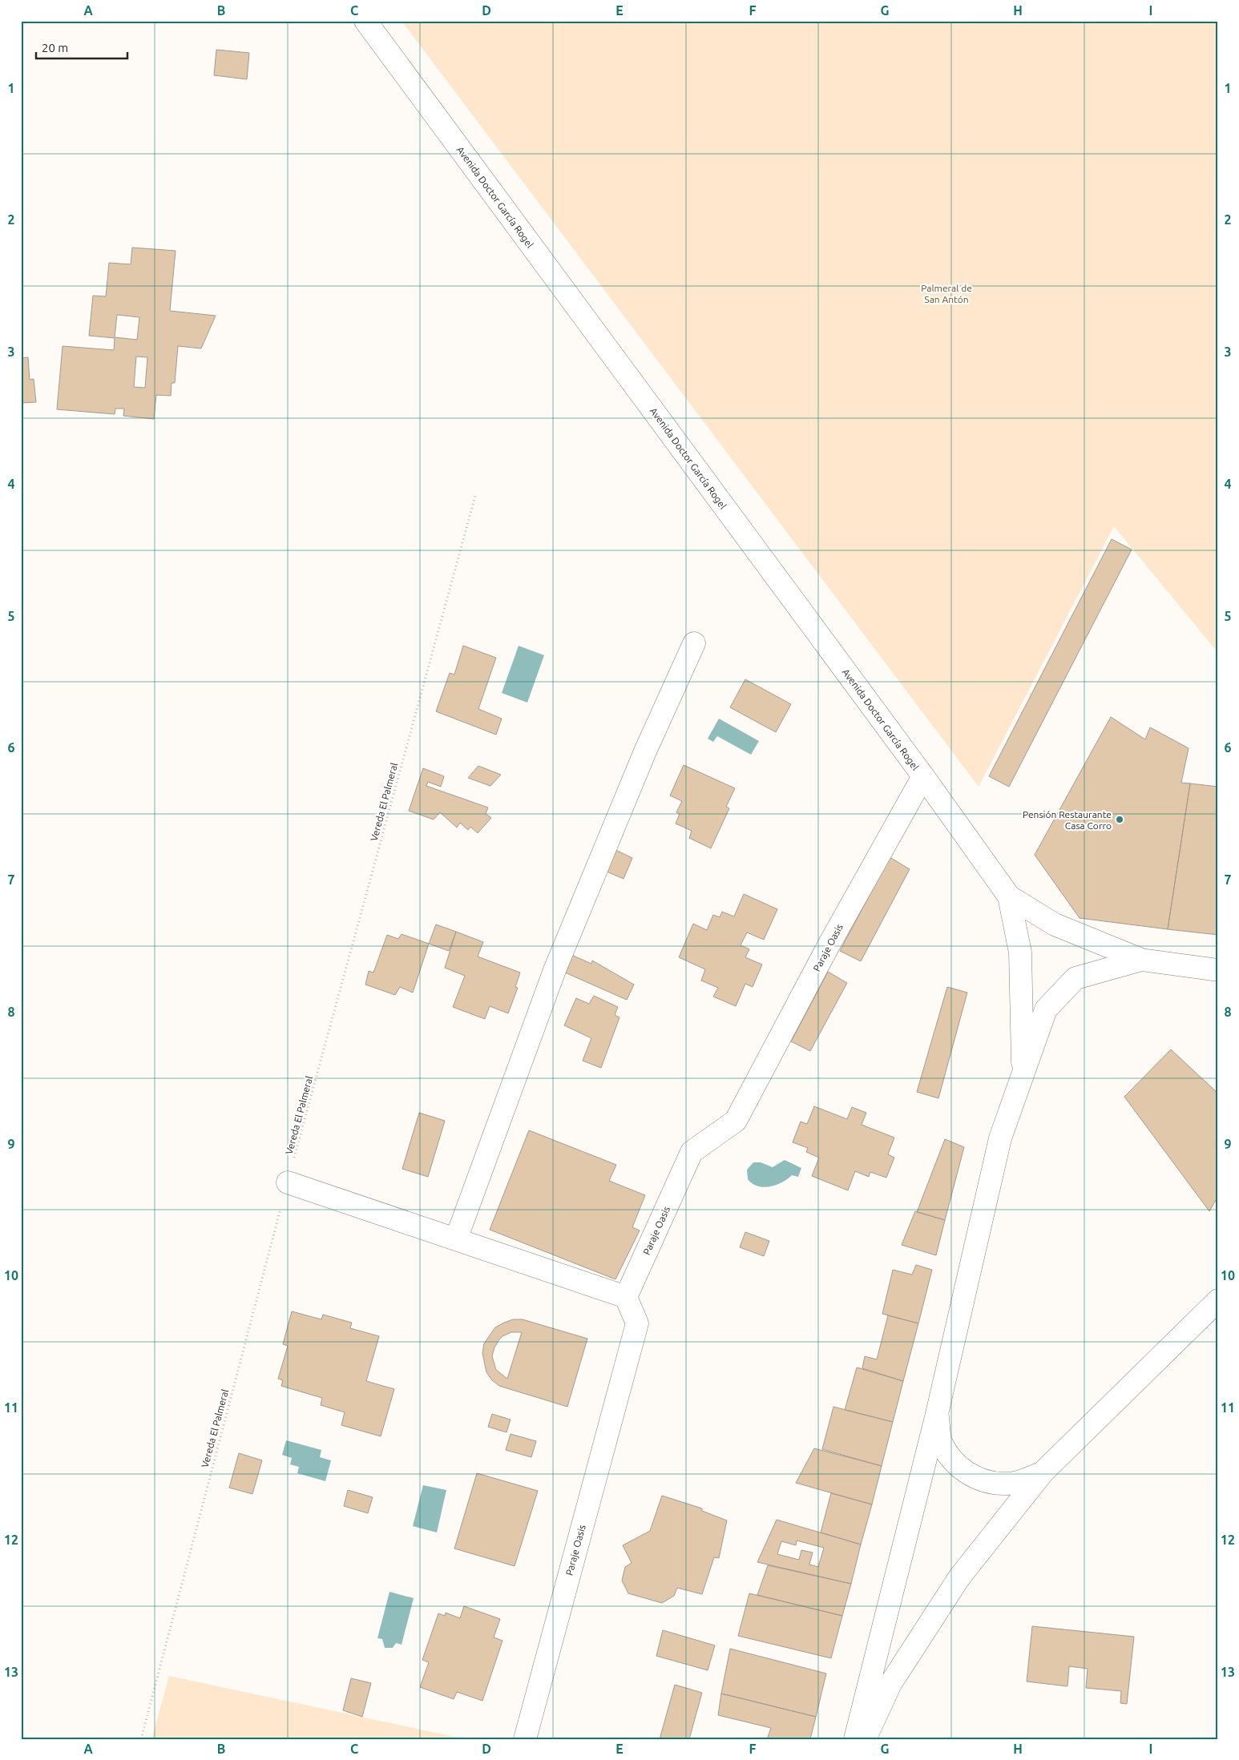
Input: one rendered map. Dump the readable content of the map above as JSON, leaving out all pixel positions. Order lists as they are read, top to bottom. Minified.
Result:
{"streets":{"street":["Avenida Doctor García Rogel","Paraje Oasis"],"path":["Vereda El Palmeral"]},"crossings":[["Avenida Doctor García Rogel","Paraje Oasis"]],"parks":["Palmeral de San Antón"],"places":["Pensión Restaurante Casa Corro"],"scale_bar":"20 m","grid":{"columns":["A","B","C","D","E","F","G","H","I"],"rows":["1","2","3","4","5","6","7","8","9","10","11","12","13"]}}
